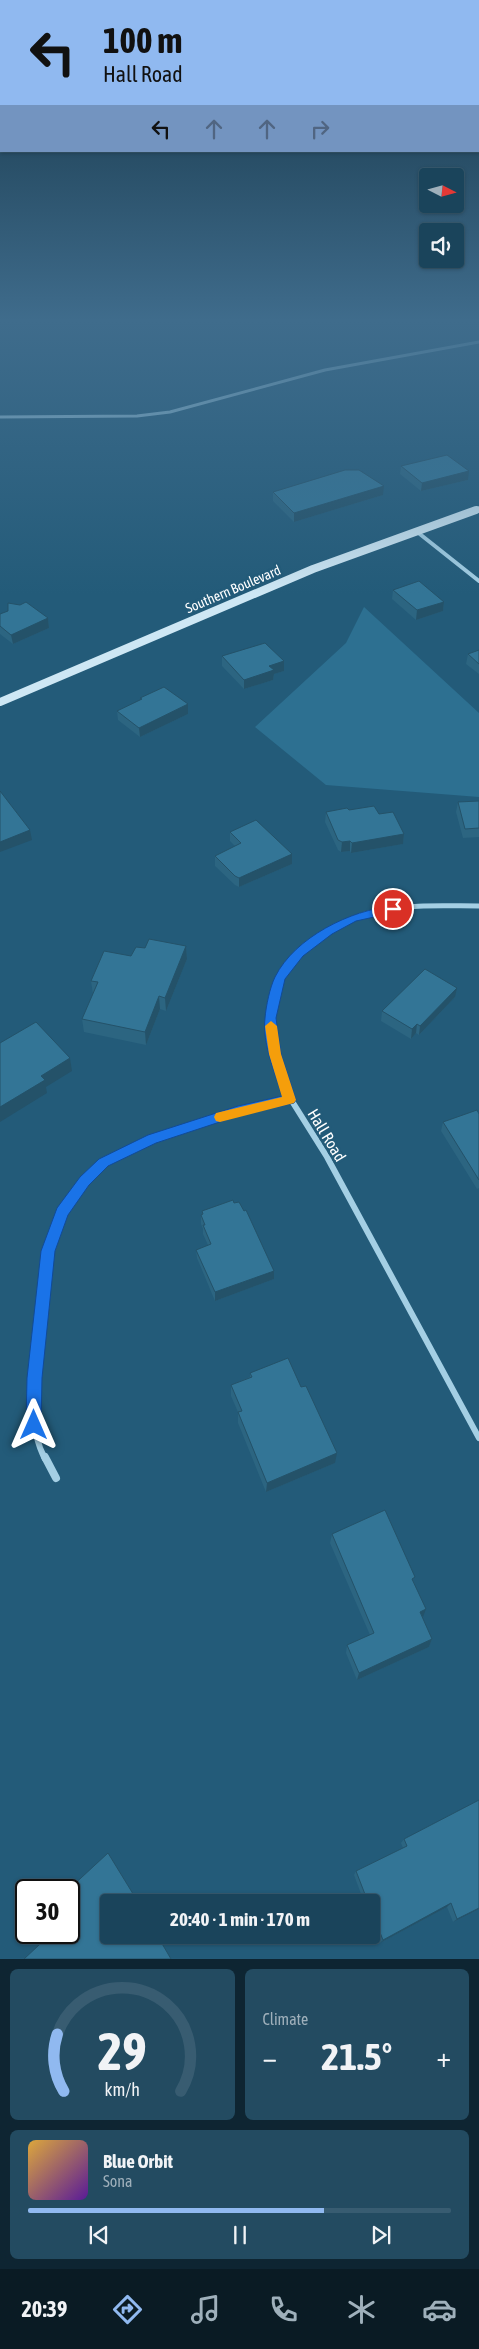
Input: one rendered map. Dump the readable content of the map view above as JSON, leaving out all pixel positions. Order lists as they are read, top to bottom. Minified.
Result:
{"streets":{"main road":["Southern Boulevard"],"street":["Hall Road"]},"north":"right","page":{"turn":["100 m","Hall Road"],"limit":"30","trip":"20:40 · 1 min · 170 m","tile":"Climate","heat":["−","21.5°","+"],"song":["Blue Orbit","Sona"],"tabs":"20:39","gauge":["29","km/h"]}}
